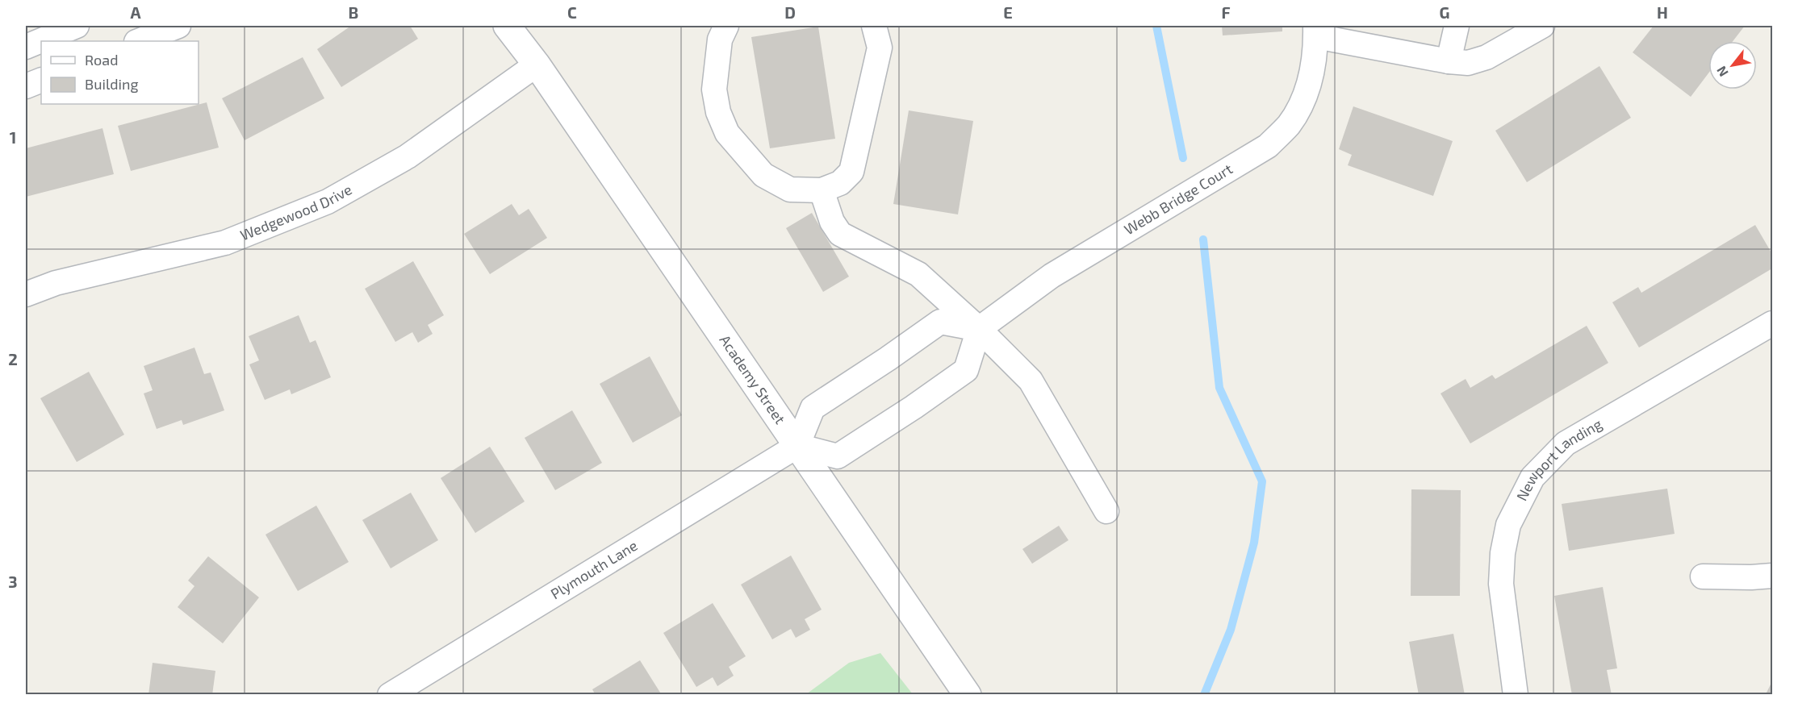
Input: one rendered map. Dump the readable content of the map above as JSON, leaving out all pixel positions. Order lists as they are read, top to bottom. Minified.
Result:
{"streets":{"street":["Webb Bridge Court","Wedgewood Drive","Academy Street","Newport Landing","Plymouth Lane"]},"crossings":[["Wedgewood Drive","Academy Street"],["Academy Street","Plymouth Lane"]],"legend":["Road","Building"],"north":"bottom left","grid":{"columns":["A","B","C","D","E","F","G","H"],"rows":["1","2","3"]}}
